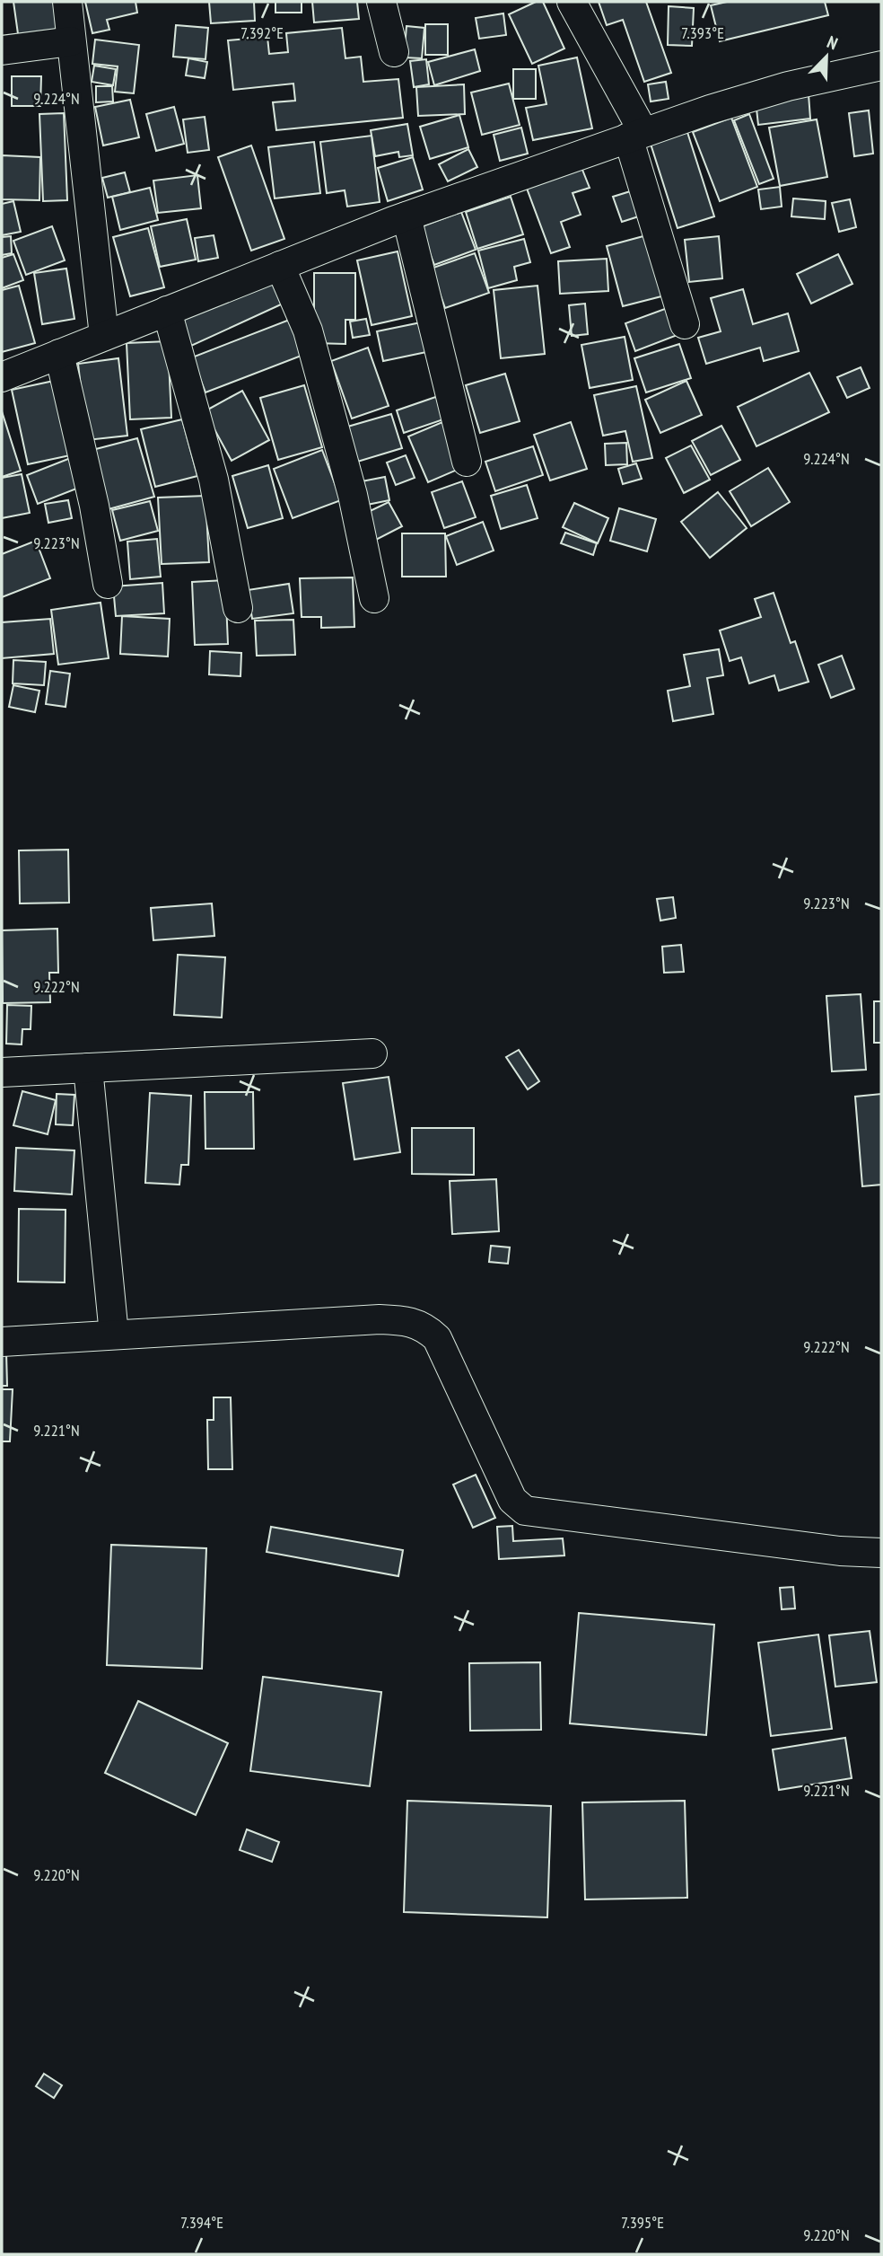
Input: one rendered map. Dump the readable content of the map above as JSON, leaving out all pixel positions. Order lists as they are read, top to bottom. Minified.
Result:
{"north":"top right","coordinates":["7.392°E","7.393°E","9.224°N","9.223°N","9.222°N","9.221°N","9.220°N","7.394°E","7.395°E"]}
